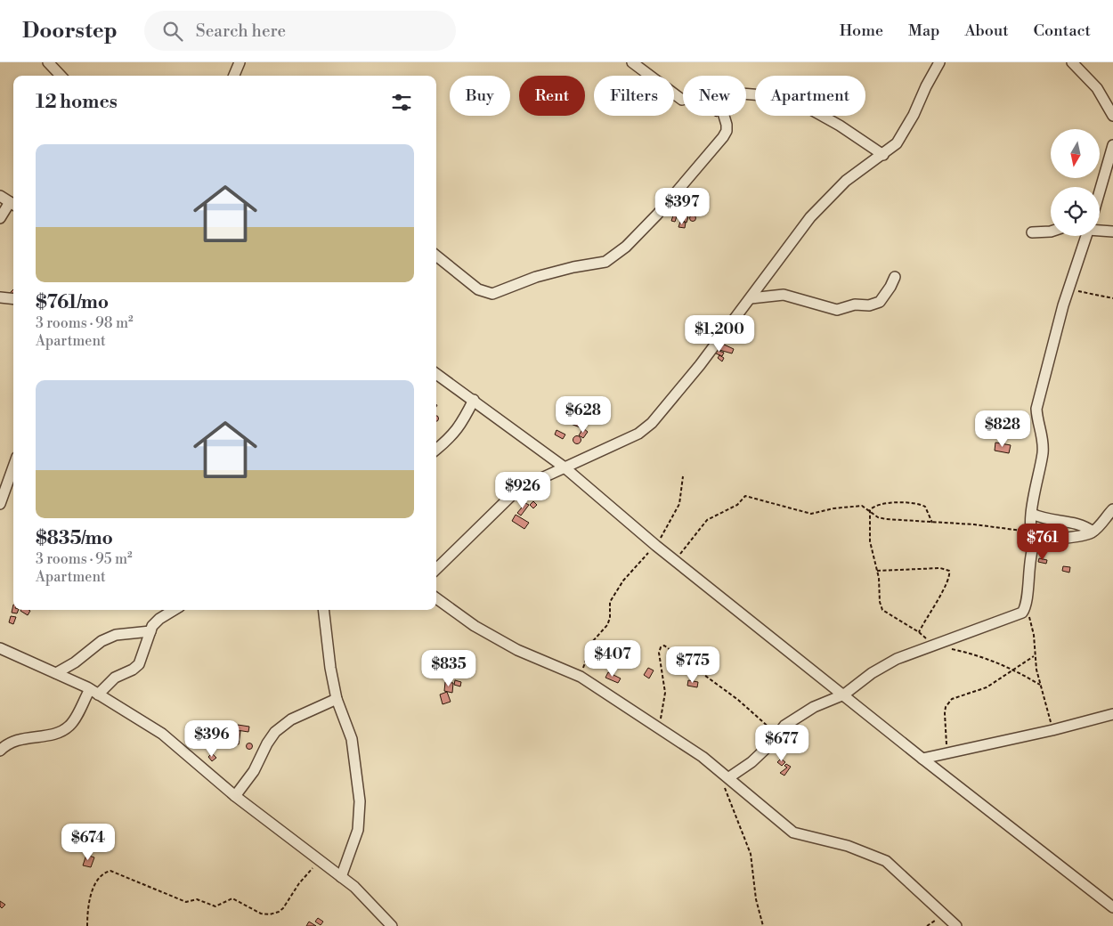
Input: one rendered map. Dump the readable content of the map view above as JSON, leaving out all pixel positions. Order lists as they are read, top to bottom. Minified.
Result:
{"north":"bottom","page":{"header":"Doorstep","search":"Search here","nav":["Home","Map","About","Contact"],"chip":["Buy","Rent","Filters","New","Apartment"],"heading":"12 homes","list":[{"name":"$761/mo","note":"3 rooms · 98 m² · Apartment"},{"name":"$835/mo","note":"3 rooms · 95 m² · Apartment"}],"price":["$397","$1,200","$628","$828","$926","$761","$407","$775","$835","$396","$677","$674"]}}
